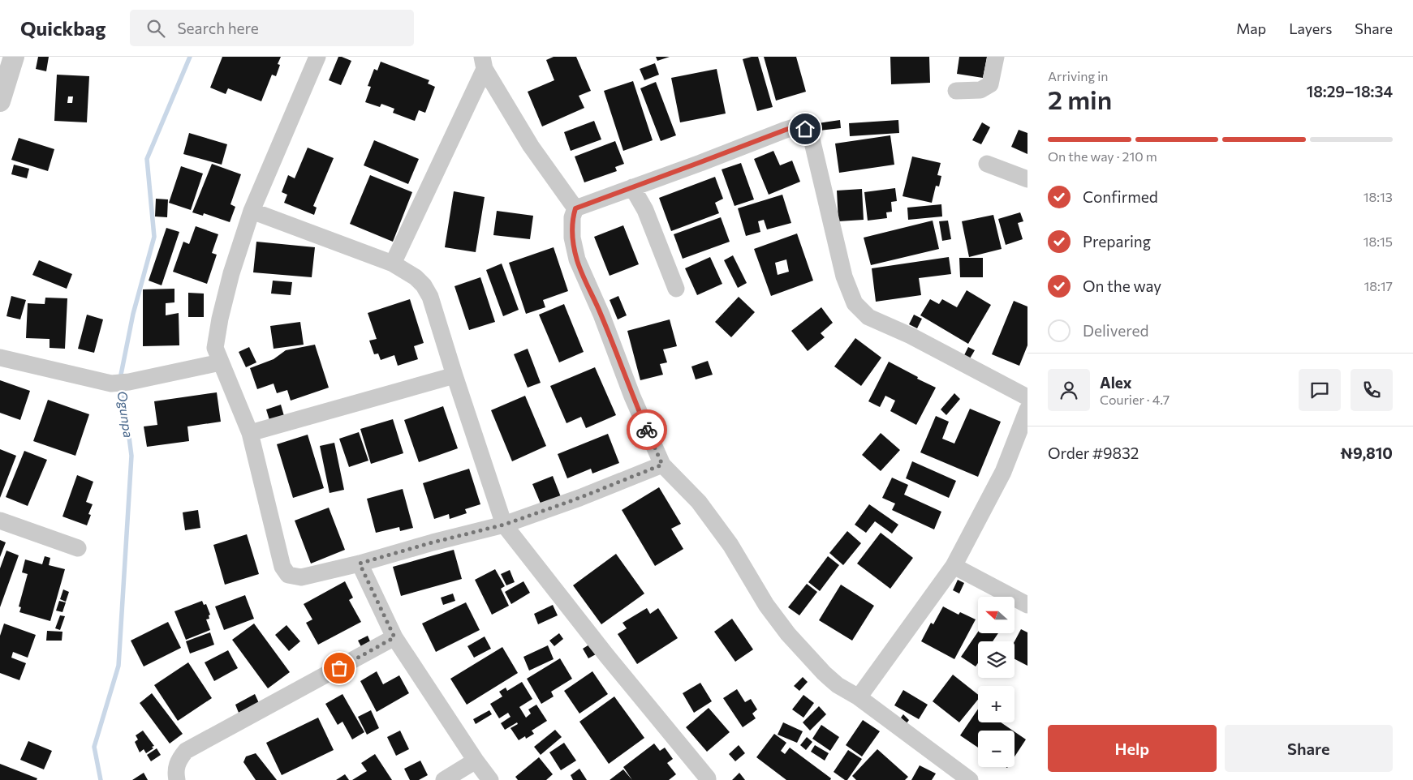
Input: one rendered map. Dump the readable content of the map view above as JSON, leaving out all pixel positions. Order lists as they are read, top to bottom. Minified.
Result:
{"water":["Ogunpa"],"north":"left","page":{"header":"Quickbag","search":"Search here","nav":["Map","Layers","Share"],"heading":["2 min","Arriving in","18:29–18:34"],"panel":["Alex","Courier · 4.7","Order #9832","₦9,810"],"bar":"On the way · 210 m","list":[["Confirmed","18:13"],["Preparing","18:15"],["On the way","18:17"],"Delivered"],"map_buttons":["+","−"],"buttons":["Help","Share"]}}
